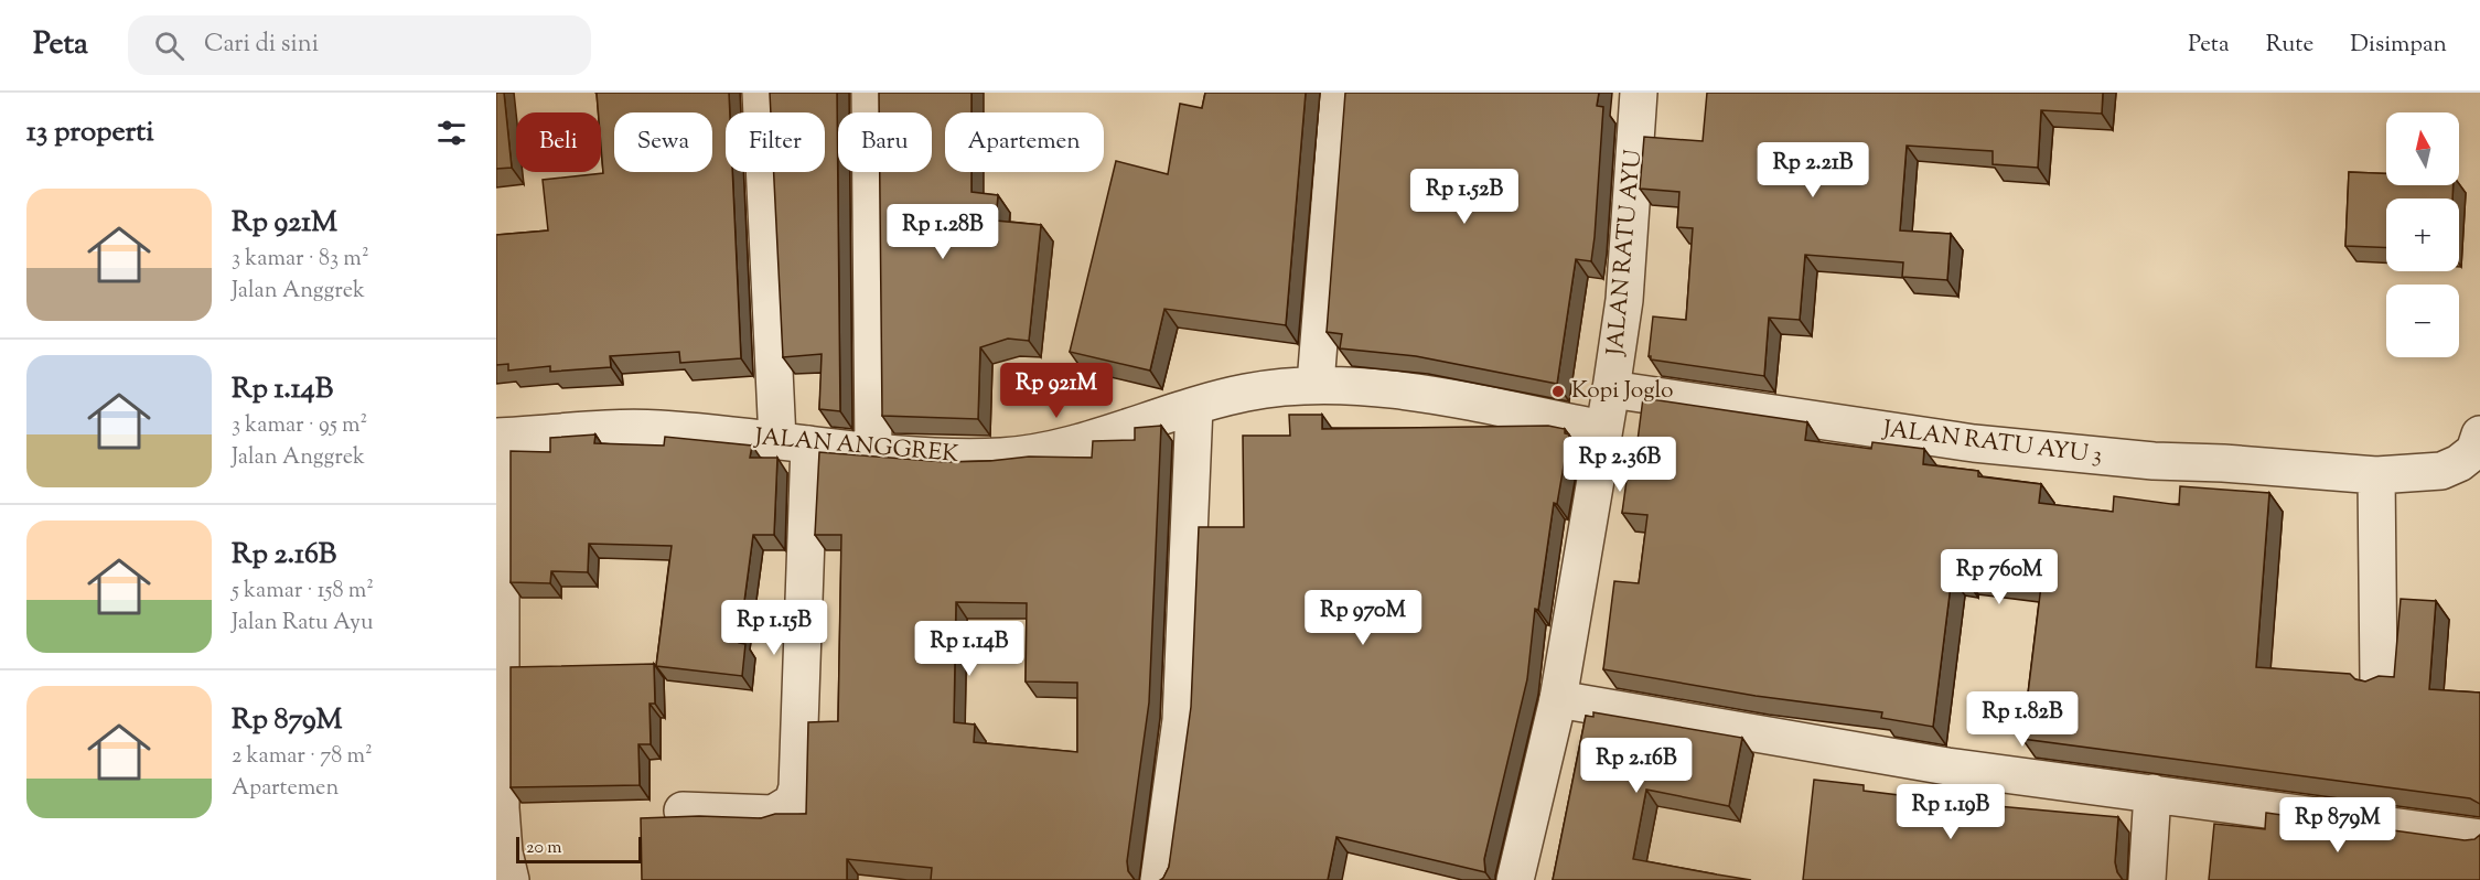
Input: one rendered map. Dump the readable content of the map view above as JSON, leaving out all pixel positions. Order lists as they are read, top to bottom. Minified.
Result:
{"streets":{"street":["JALAN RATU AYU","JALAN RATU AYU 3","JALAN ANGGREK"]},"crossings":[["JALAN RATU AYU","JALAN RATU AYU 3"],["JALAN RATU AYU","JALAN ANGGREK"]],"places":["Kopi Joglo"],"scale_bar":"20 m","north":"top","page":{"header":"Peta","search":"Cari di sini","nav":["Peta","Rute","Disimpan"],"heading":"13 properti","map_buttons":["+","−"],"chip":["Beli","Sewa","Filter","Baru","Apartemen"],"price":["Rp 2.21B","Rp 1.52B","Rp 1.28B","Rp 921M","Rp 2.36B","Rp 760M","Rp 970M","Rp 1.15B","Rp 1.14B","Rp 1.82B","Rp 2.16B","Rp 1.19B","Rp 879M"],"list":[{"name":"Rp 921M","note":"3 kamar · 83 m² · Jalan Anggrek"},{"name":"Rp 1.14B","note":"3 kamar · 95 m² · Jalan Anggrek"},{"name":"Rp 2.16B","note":"5 kamar · 158 m² · Jalan Ratu Ayu"},{"name":"Rp 879M","note":"2 kamar · 78 m² · Apartemen"}],"scale":"20 m"}}
